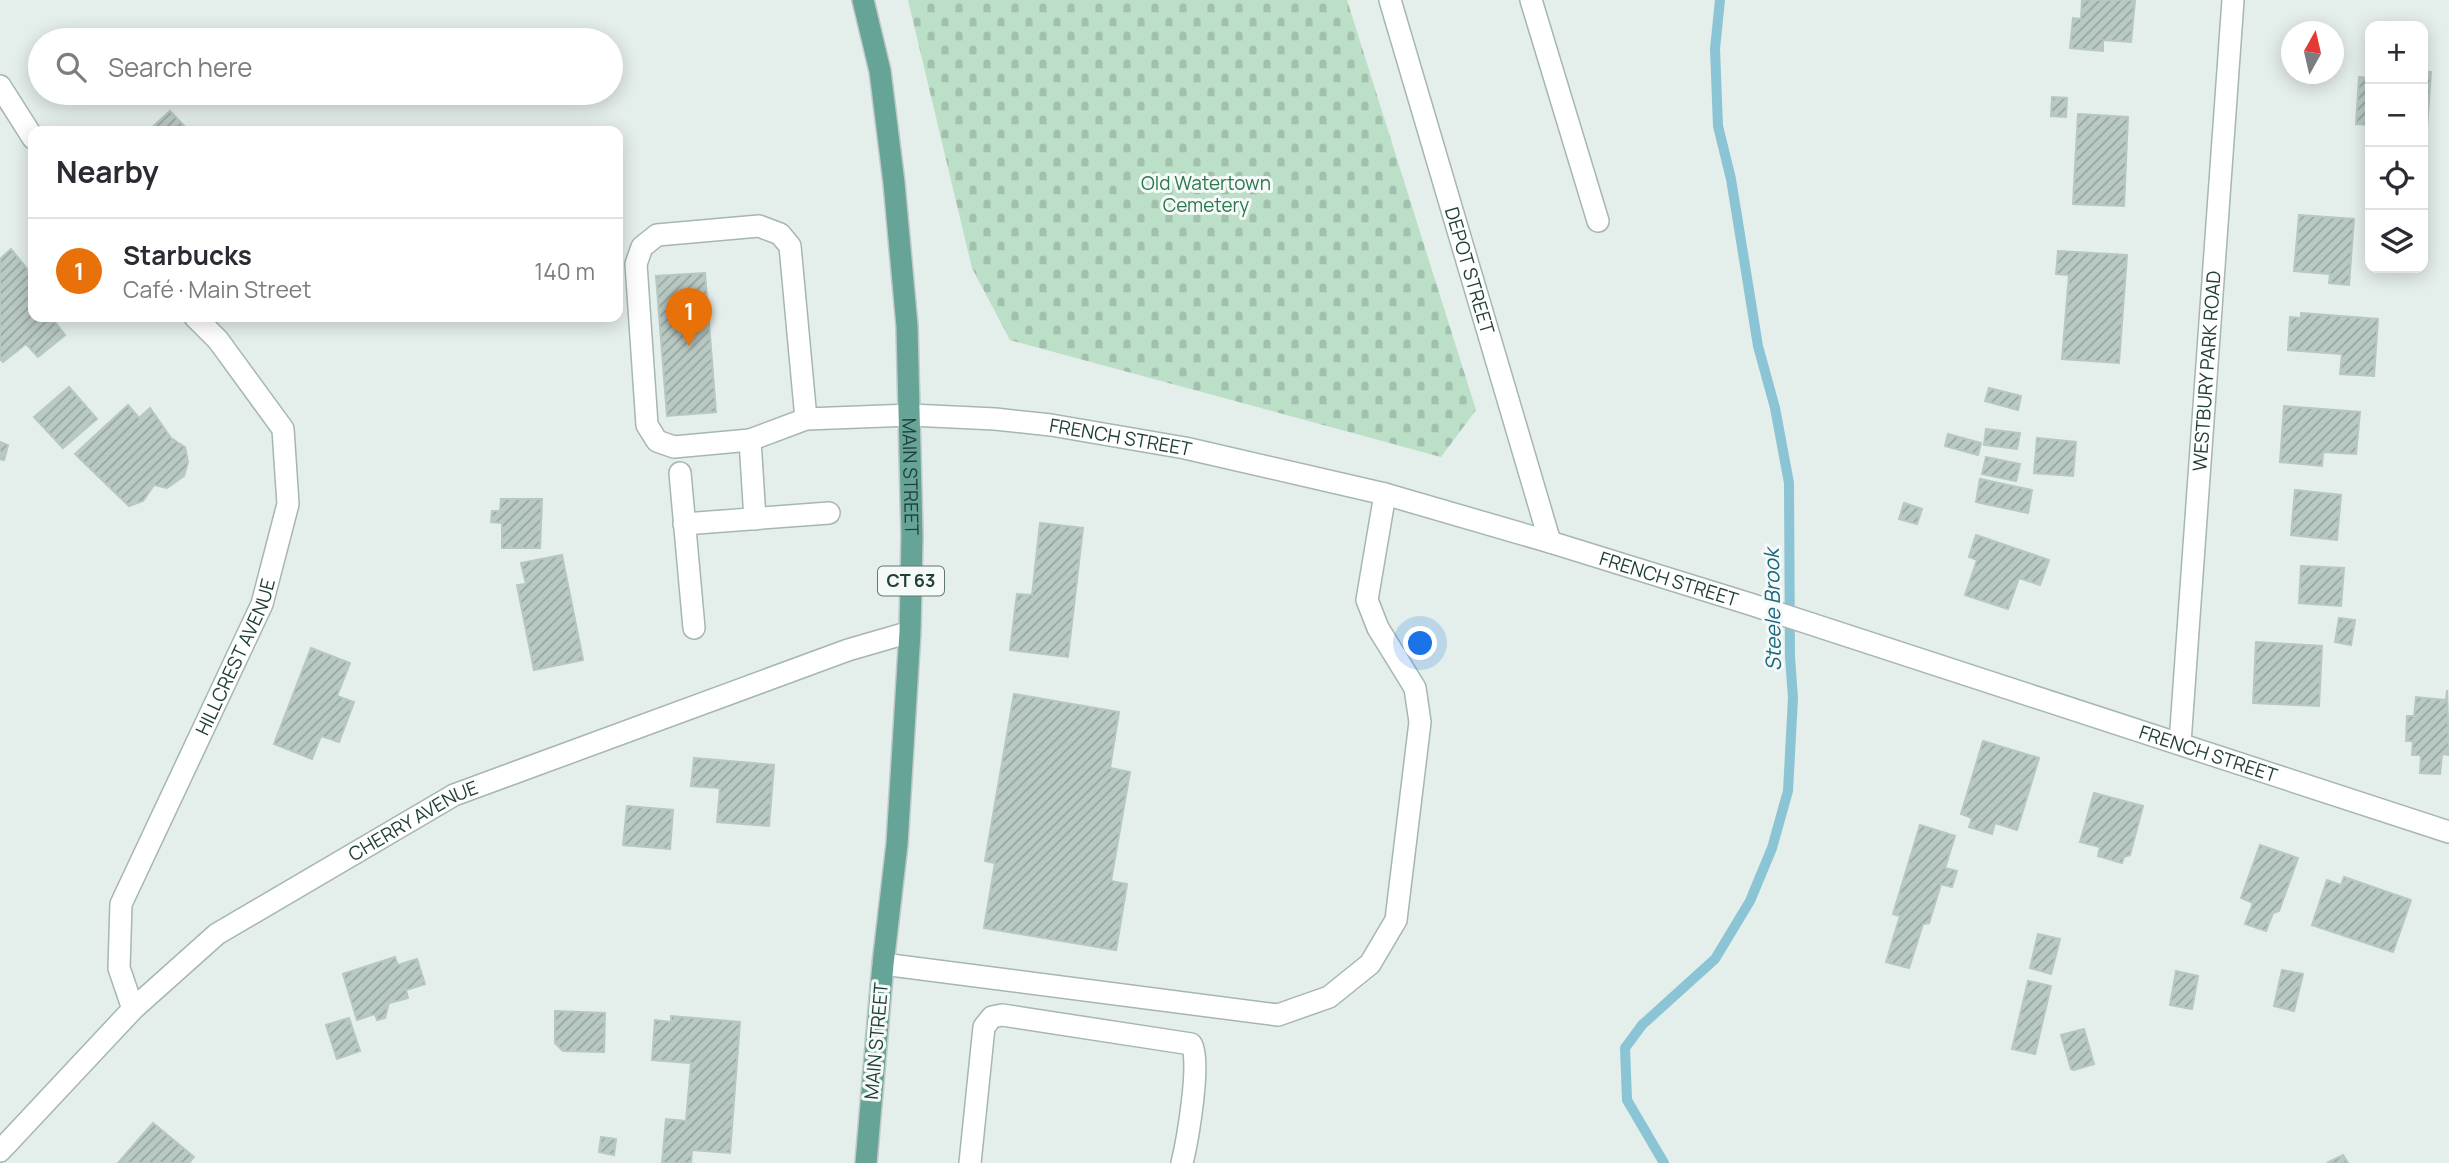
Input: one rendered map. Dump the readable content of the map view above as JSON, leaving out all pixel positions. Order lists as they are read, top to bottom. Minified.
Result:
{"streets":{"main road":["MAIN STREET","CT 63"],"street":["DEPOT STREET","WESTBURY PARK ROAD","FRENCH STREET","HILLCREST AVENUE","CHERRY AVENUE"]},"crossings":[["DEPOT STREET","FRENCH STREET"],["WESTBURY PARK ROAD","FRENCH STREET"],["FRENCH STREET","MAIN STREET"],["MAIN STREET","CHERRY AVENUE"],["HILLCREST AVENUE","CHERRY AVENUE"]],"water":["Steele Brook"],"parks":["Old Watertown Cemetery"],"north":"top","page":{"map_buttons":["+","−"],"search":"Search here","heading":"Nearby","list":[{"mark":"1","name":"Starbucks","note":"Café · Main Street","value":"140 m"}],"pins":"1"}}
